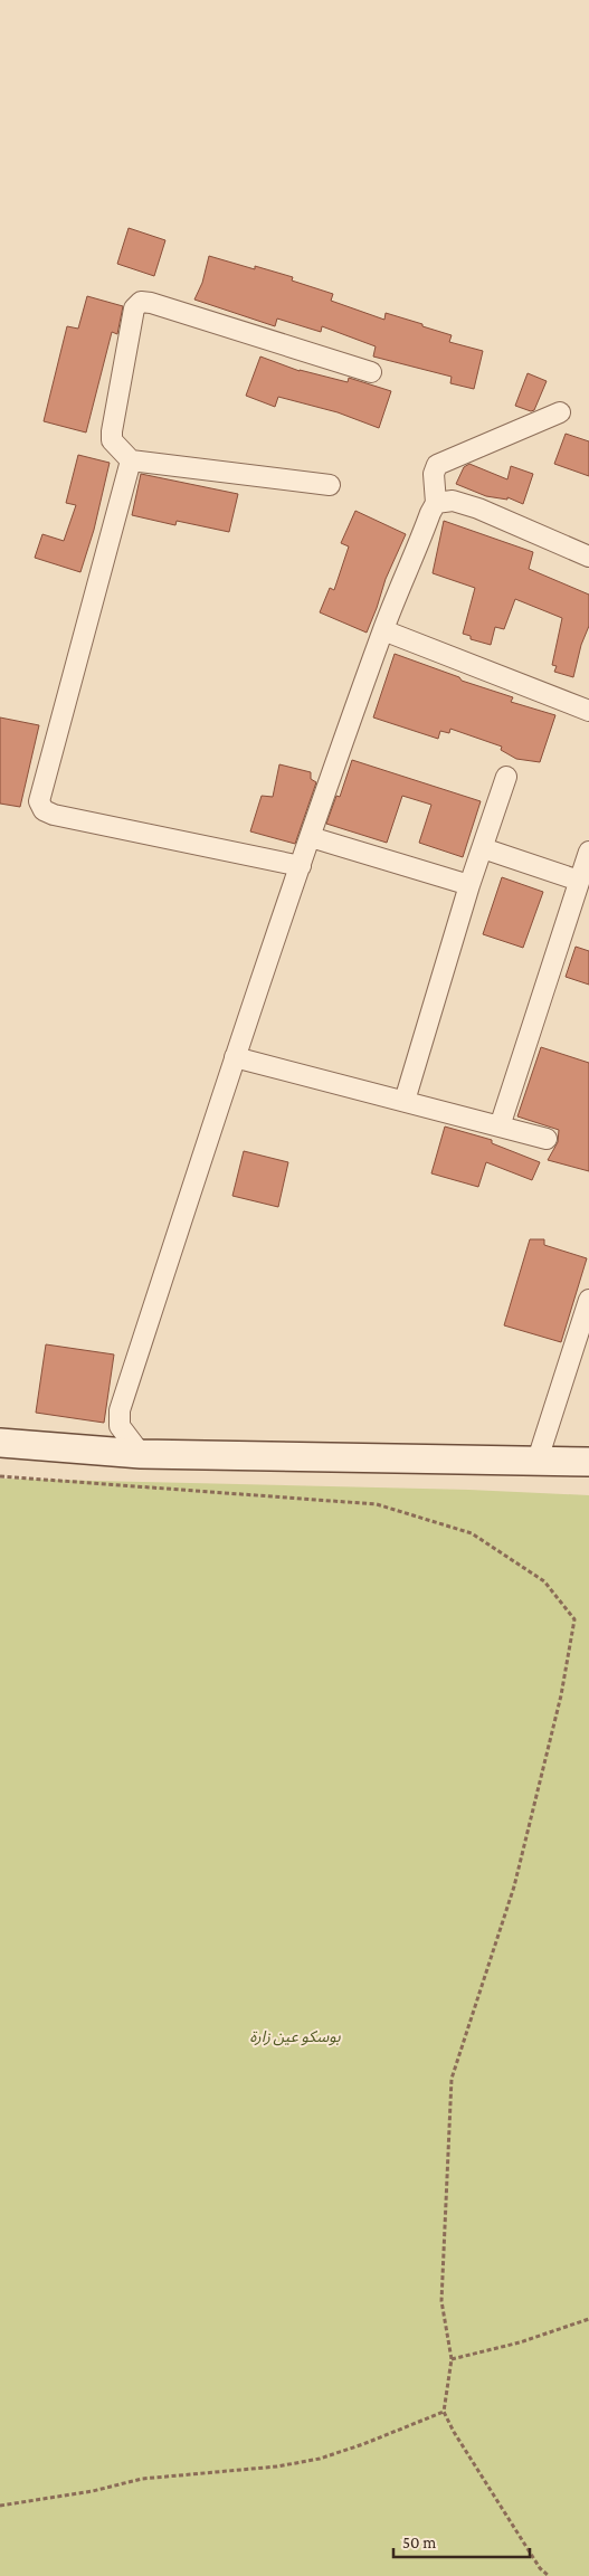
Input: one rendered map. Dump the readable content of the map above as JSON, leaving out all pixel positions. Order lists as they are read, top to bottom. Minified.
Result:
{"parks":["بوسكو عين زارة"],"scale_bar":"50 m"}
